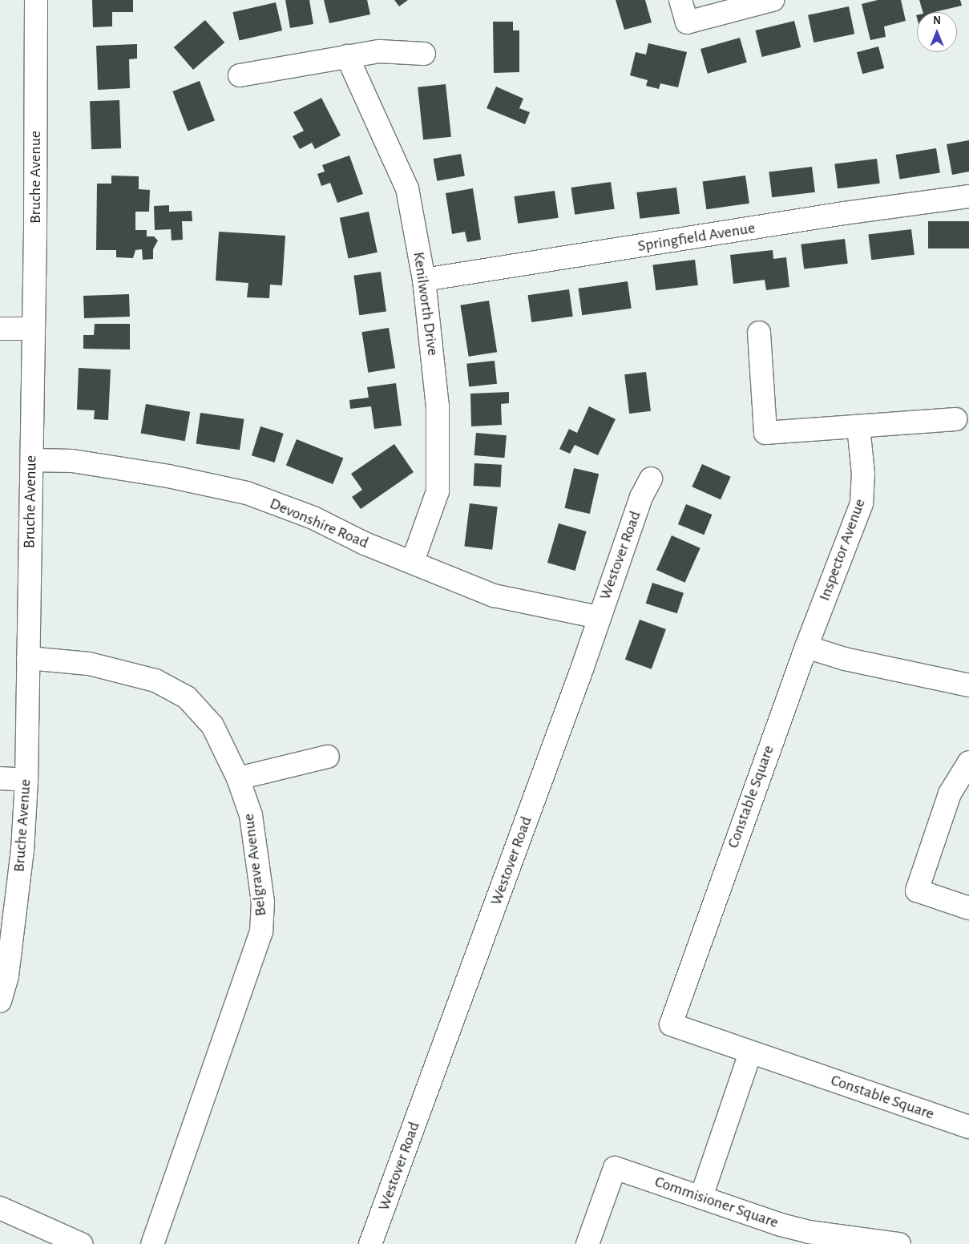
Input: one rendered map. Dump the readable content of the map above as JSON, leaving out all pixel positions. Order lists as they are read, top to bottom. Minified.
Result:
{"streets":{"street":["Bruche Avenue","Springfield Avenue","Kenilworth Drive","Devonshire Road","Inspector Avenue","Westover Road","Constable Square","Belgrave Avenue","Commisioner Square"]},"crossings":[["Bruche Avenue","Devonshire Road"],["Bruche Avenue","Belgrave Avenue"],["Springfield Avenue","Kenilworth Drive"],["Kenilworth Drive","Devonshire Road"],["Devonshire Road","Westover Road"],["Inspector Avenue","Constable Square"]],"north":"top"}
